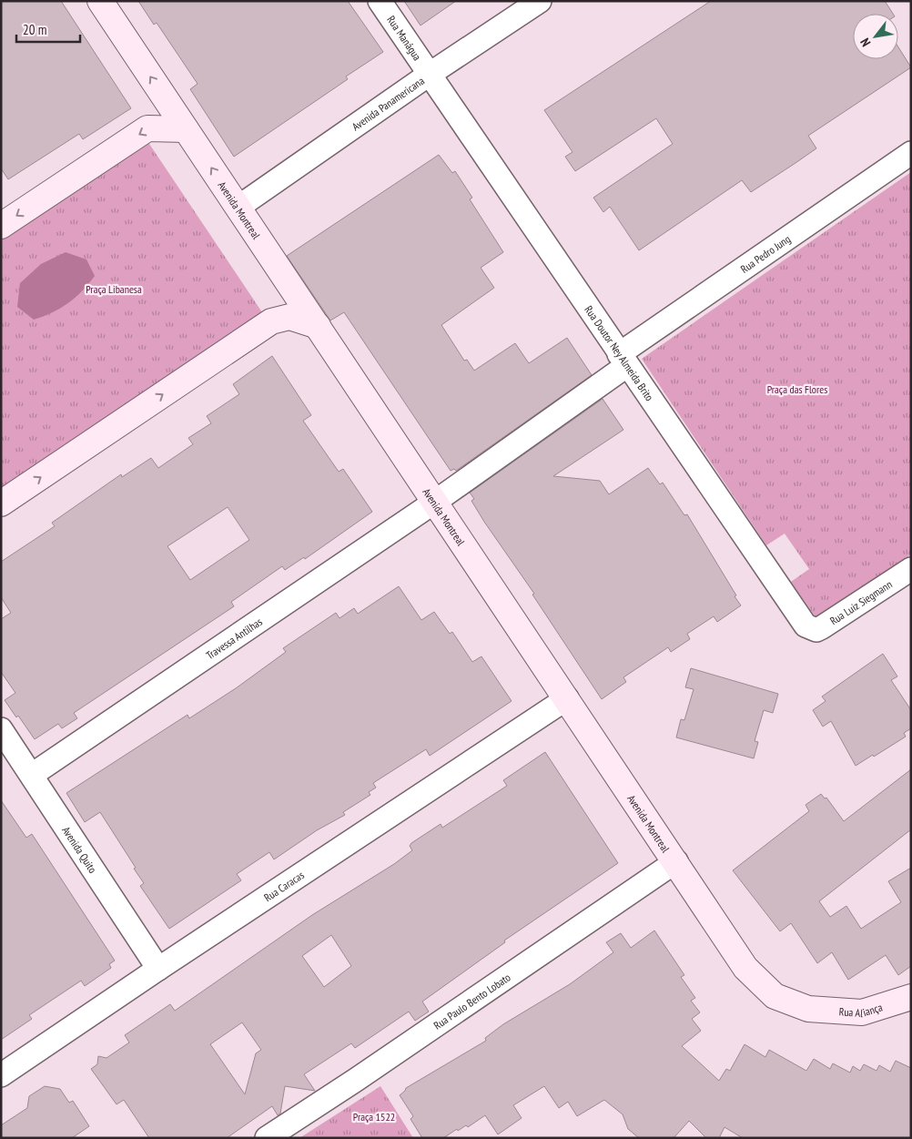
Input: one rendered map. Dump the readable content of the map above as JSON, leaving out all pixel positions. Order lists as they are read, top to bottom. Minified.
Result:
{"streets":{"street":["Rua Manágua","Avenida Panamericana","Avenida Montreal","Rua Pedro Jung","Rua Doutor Ney Almeida Brito","Rua Luiz Siegmann","Travessa Antilhas","Avenida Quito","Rua Caracas","Rua Paulo Bento Lobato","Rua Aliança"]},"crossings":[["Rua Manágua","Avenida Panamericana"],["Rua Manágua","Rua Doutor Ney Almeida Brito"],["Avenida Panamericana","Avenida Montreal"],["Avenida Panamericana","Rua Doutor Ney Almeida Brito"],["Avenida Montreal","Rua Pedro Jung"],["Avenida Montreal","Travessa Antilhas"],["Avenida Montreal","Rua Caracas"],["Avenida Montreal","Rua Paulo Bento Lobato"],["Avenida Montreal","Rua Aliança"],["Rua Pedro Jung","Rua Doutor Ney Almeida Brito"],["Rua Pedro Jung","Travessa Antilhas"],["Rua Doutor Ney Almeida Brito","Rua Luiz Siegmann"],["Travessa Antilhas","Avenida Quito"],["Avenida Quito","Rua Caracas"]],"parks":["Praça Libanesa","Praça das Flores","Praça 1522"],"scale_bar":"20 m","north":"bottom left"}
